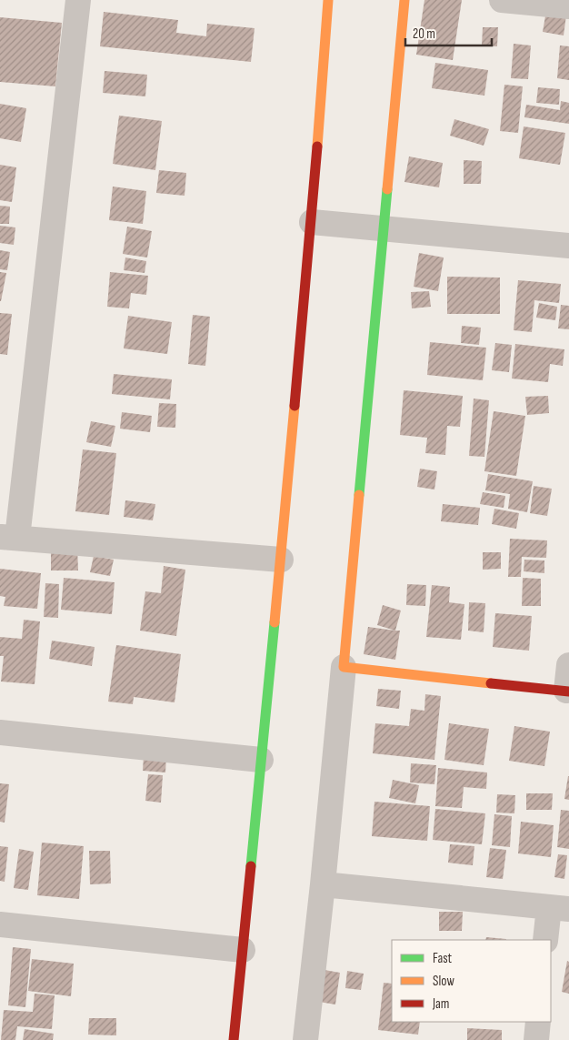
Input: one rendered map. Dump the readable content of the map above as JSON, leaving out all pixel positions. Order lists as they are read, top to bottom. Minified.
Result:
{"legend":["Fast","Slow","Jam"],"scale_bar":"20 m"}
